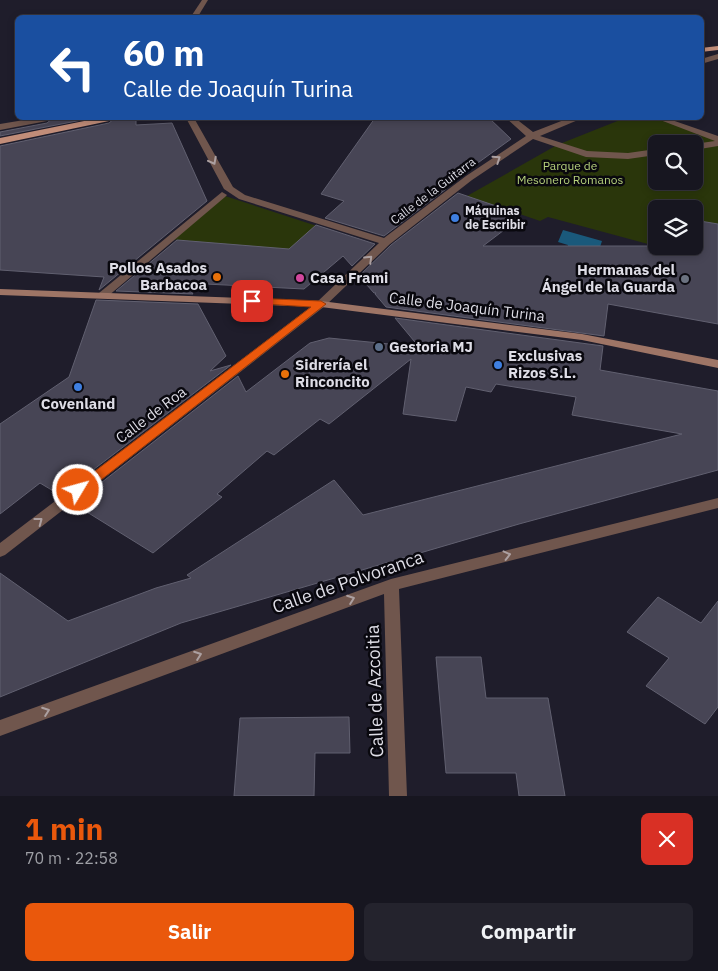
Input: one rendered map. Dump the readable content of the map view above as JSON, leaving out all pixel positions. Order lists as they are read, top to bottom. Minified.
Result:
{"streets":{"main road":["Calle de Joaquín Turina"],"street":["Calle de la Guitarra","Calle de Roa","Calle de Polvoranca","Calle de Azcoitia"]},"crossings":[["Calle de la Guitarra","Calle de Joaquín Turina"],["Calle de la Guitarra","Calle de Roa"],["Calle de Joaquín Turina","Calle de Roa"],["Calle de Polvoranca","Calle de Azcoitia"]],"one_way":["Calle de la Guitarra","Calle de Roa","Calle de Polvoranca"],"parks":["Parque de Mesonero Romanos"],"places":["Máquinas de Escribir","Pollos Asados Barbacoa","Casa Frami","Hermanas del Ángel de la Guarda","Gestoria MJ","Exclusivas Rizos S.L.","Sidrería el Rinconcito","Covenland"],"page":{"turn":["60 m","Calle de Joaquín Turina"],"heading":["1 min","70 m · 22:58"],"buttons":["Salir","Compartir"]}}
